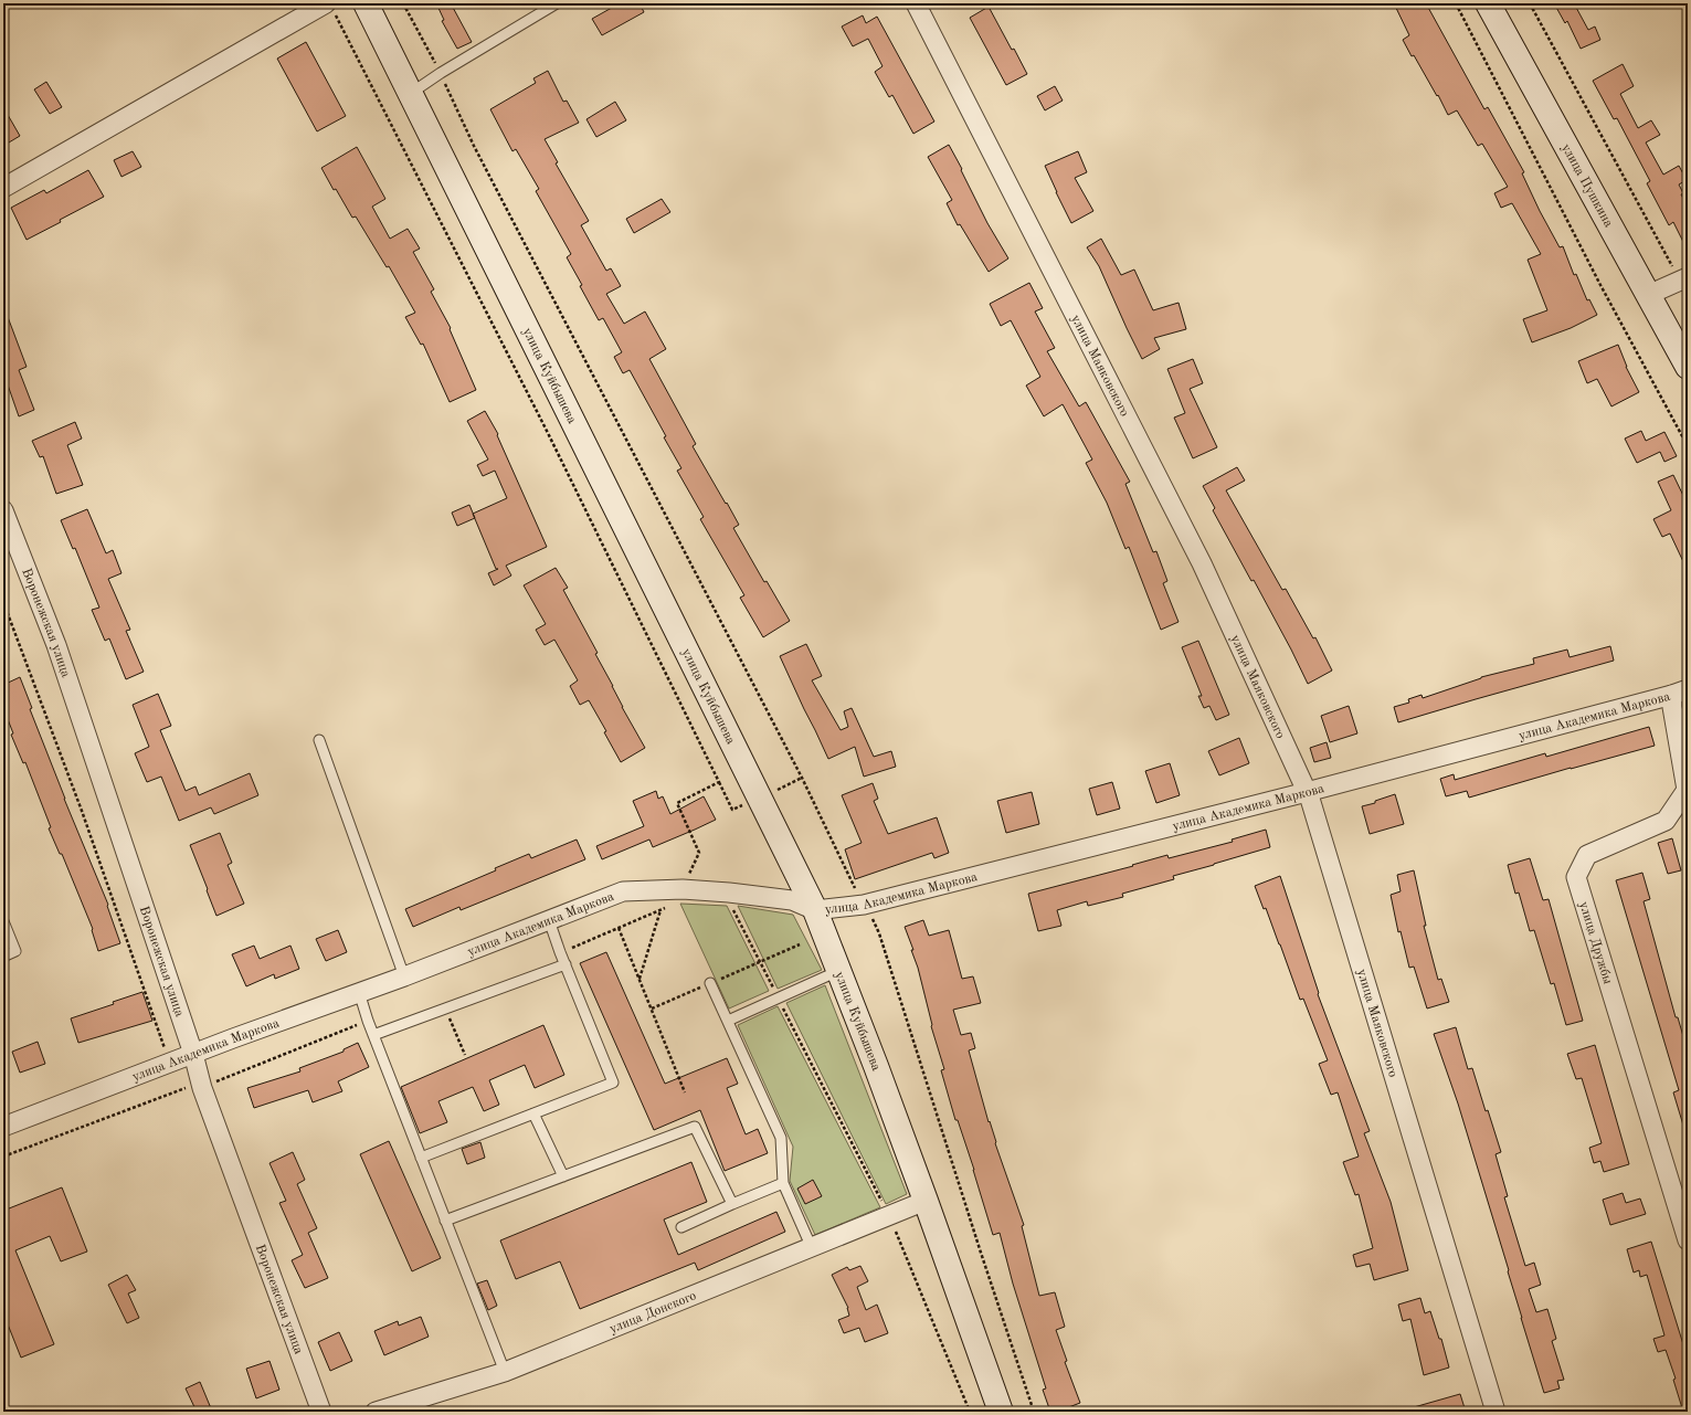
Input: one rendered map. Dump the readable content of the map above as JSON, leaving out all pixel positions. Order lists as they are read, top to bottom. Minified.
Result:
{"streets":{"street":["улица Пушкина","улица Маяковского","улица Куйбышева","Воронежская улица","улица Академика Маркова","улица Дружбы","улица Донского"]},"crossings":[["улица Маяковского","улица Академика Маркова"],["улица Куйбышева","улица Академика Маркова"],["улица Куйбышева","улица Донского"],["Воронежская улица","улица Академика Маркова"],["улица Академика Маркова","улица Дружбы"]]}
